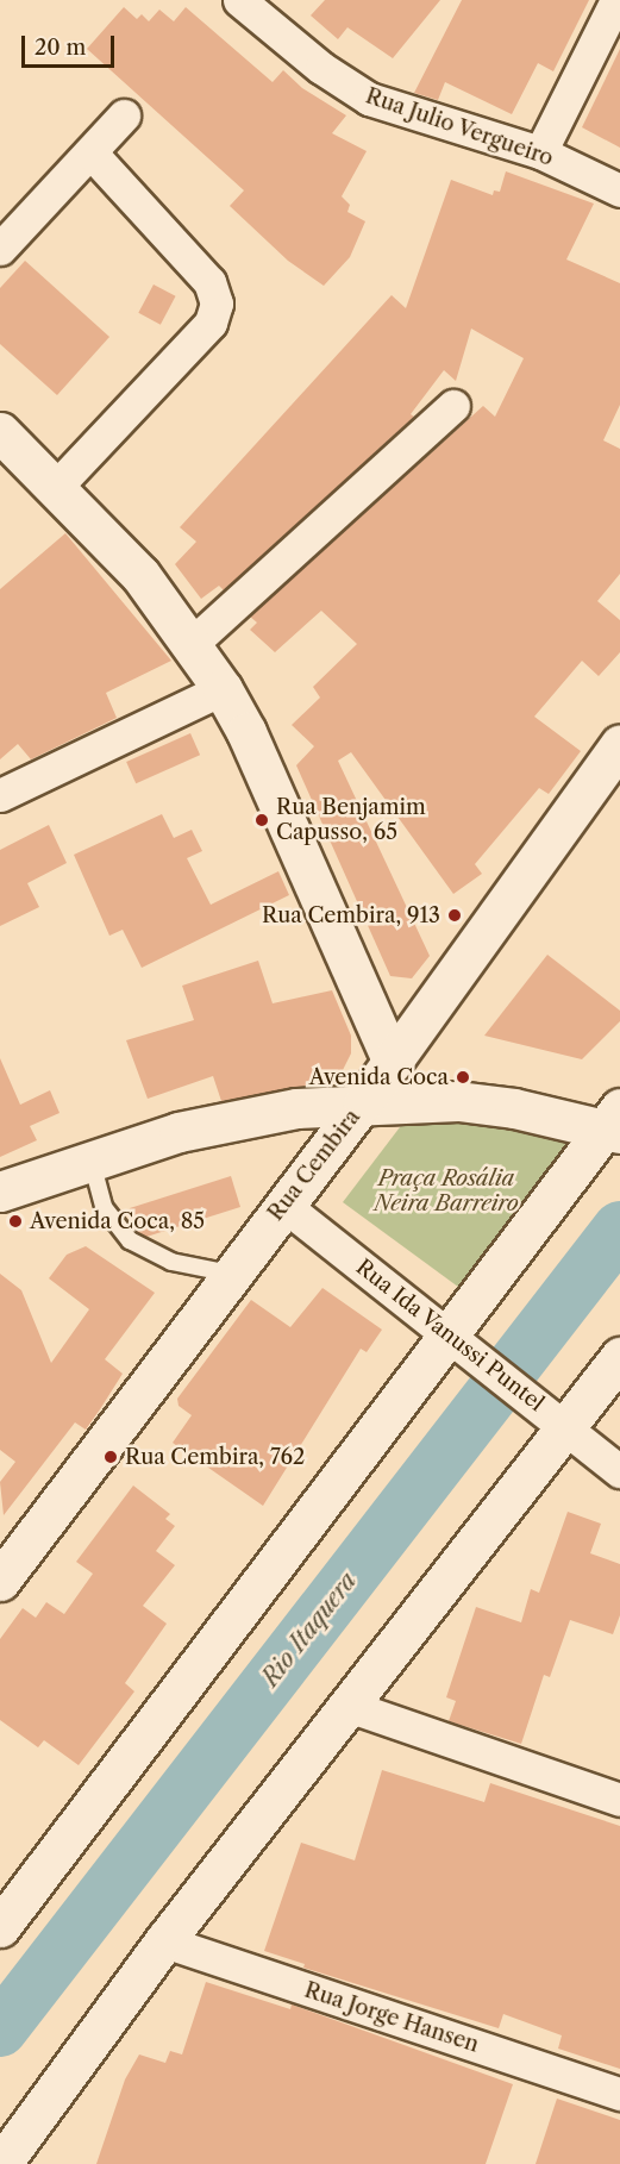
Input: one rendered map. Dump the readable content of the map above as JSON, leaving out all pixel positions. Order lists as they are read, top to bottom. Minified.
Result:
{"streets":{"street":["Rua Julio Vergueiro","Rua Cembira","Rua Ida Vanussi Puntel","Rua Jorge Hansen"]},"crossings":[["Rua Cembira","Rua Ida Vanussi Puntel"]],"water":["Rio Itaquera"],"parks":["Praça Rosália Neira Barreiro"],"places":["Rua Benjamim Capusso, 65","Rua Cembira, 913","Avenida Coca","Avenida Coca, 85","Rua Cembira, 762"],"scale_bar":"20 m"}
